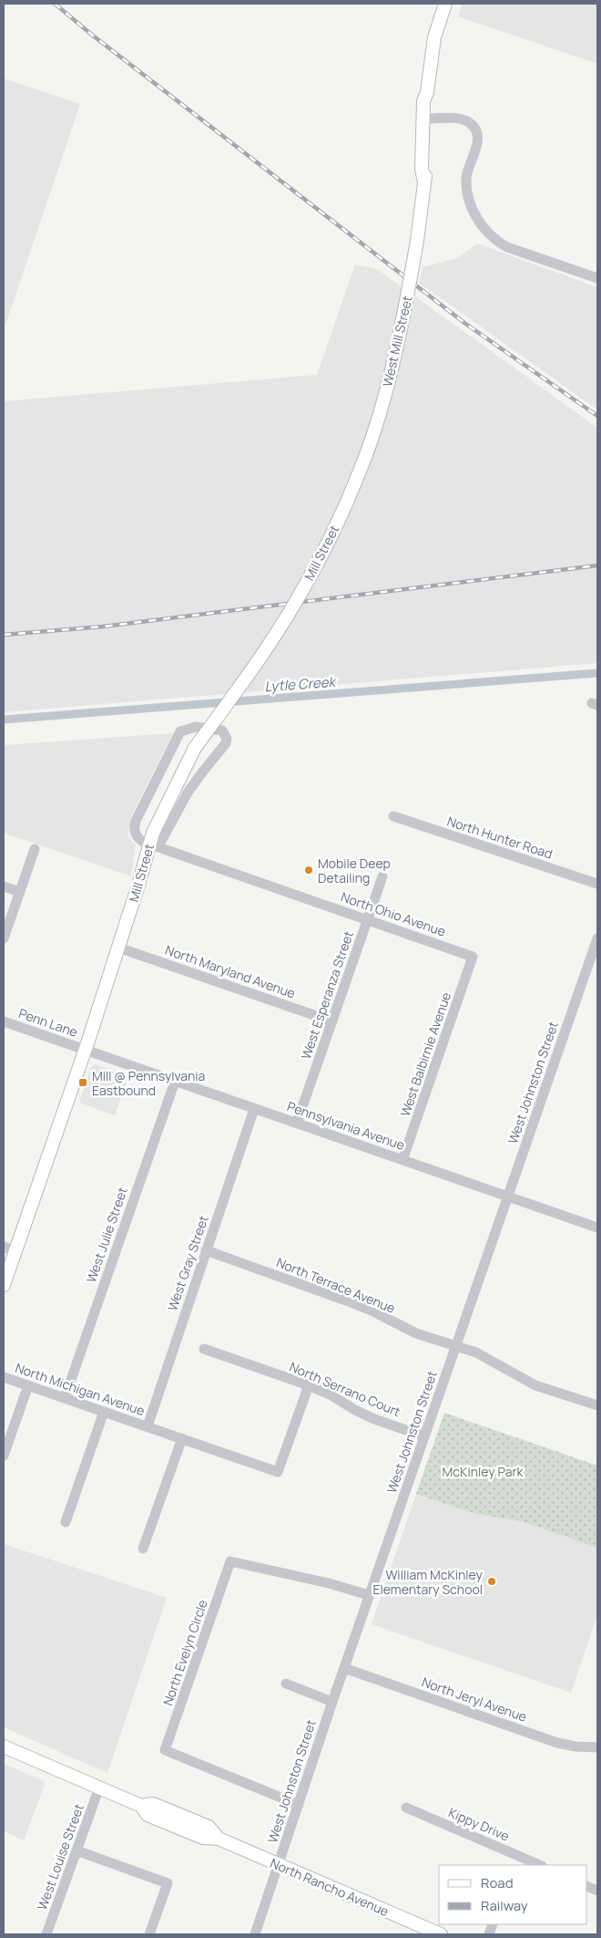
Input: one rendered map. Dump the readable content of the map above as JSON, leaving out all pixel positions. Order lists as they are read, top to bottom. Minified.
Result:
{"streets":{"main road":["West Mill Street","Mill Street","North Rancho Avenue"],"street":["North Hunter Road","North Ohio Avenue","North Maryland Avenue","West Esperanza Street","Penn Lane","West Balbirnie Avenue","West Johnston Street","Pennsylvania Avenue","West Julie Street","West Gray Street","North Terrace Avenue","North Michigan Avenue","North Serrano Court","North Evelyn Circle","North Jeryl Avenue","Kippy Drive","West Louise Street"]},"crossings":[["West Mill Street","Mill Street"],["Mill Street","North Ohio Avenue"],["Mill Street","North Maryland Avenue"],["Mill Street","Penn Lane"],["Mill Street","Pennsylvania Avenue"],["North Ohio Avenue","West Esperanza Street"],["North Ohio Avenue","West Balbirnie Avenue"],["North Maryland Avenue","West Esperanza Street"],["West Esperanza Street","Pennsylvania Avenue"],["Penn Lane","Pennsylvania Avenue"],["West Balbirnie Avenue","Pennsylvania Avenue"],["West Johnston Street","Pennsylvania Avenue"],["West Johnston Street","North Terrace Avenue"],["West Johnston Street","North Serrano Court"],["West Johnston Street","North Evelyn Circle"],["West Johnston Street","North Jeryl Avenue"],["West Johnston Street","North Rancho Avenue"],["Pennsylvania Avenue","West Julie Street"],["Pennsylvania Avenue","West Gray Street"],["West Julie Street","North Michigan Avenue"],["West Gray Street","North Terrace Avenue"],["West Gray Street","North Michigan Avenue"],["North Michigan Avenue","North Serrano Court"],["West Louise Street","North Rancho Avenue"]],"water":["Lytle Creek"],"parks":["McKinley Park"],"places":{"other":["Mobile Deep Detailing","William McKinley Elementary School"],"transit":["Mill @ Pennsylvania Eastbound"]},"legend":["Road","Railway"]}
